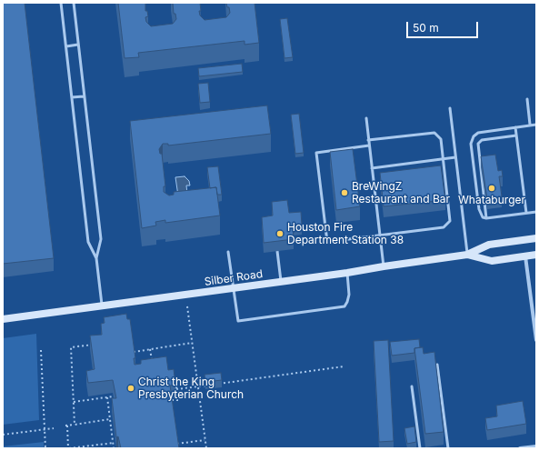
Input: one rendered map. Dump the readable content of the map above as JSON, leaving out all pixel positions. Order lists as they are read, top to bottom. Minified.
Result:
{"streets":{"street":["Silber Road"]},"places":["Whataburger","BreWingZ Restaurant and Bar","Houston Fire Department Station 38","Christ the King Presbyterian Church"],"scale_bar":"50 m"}
